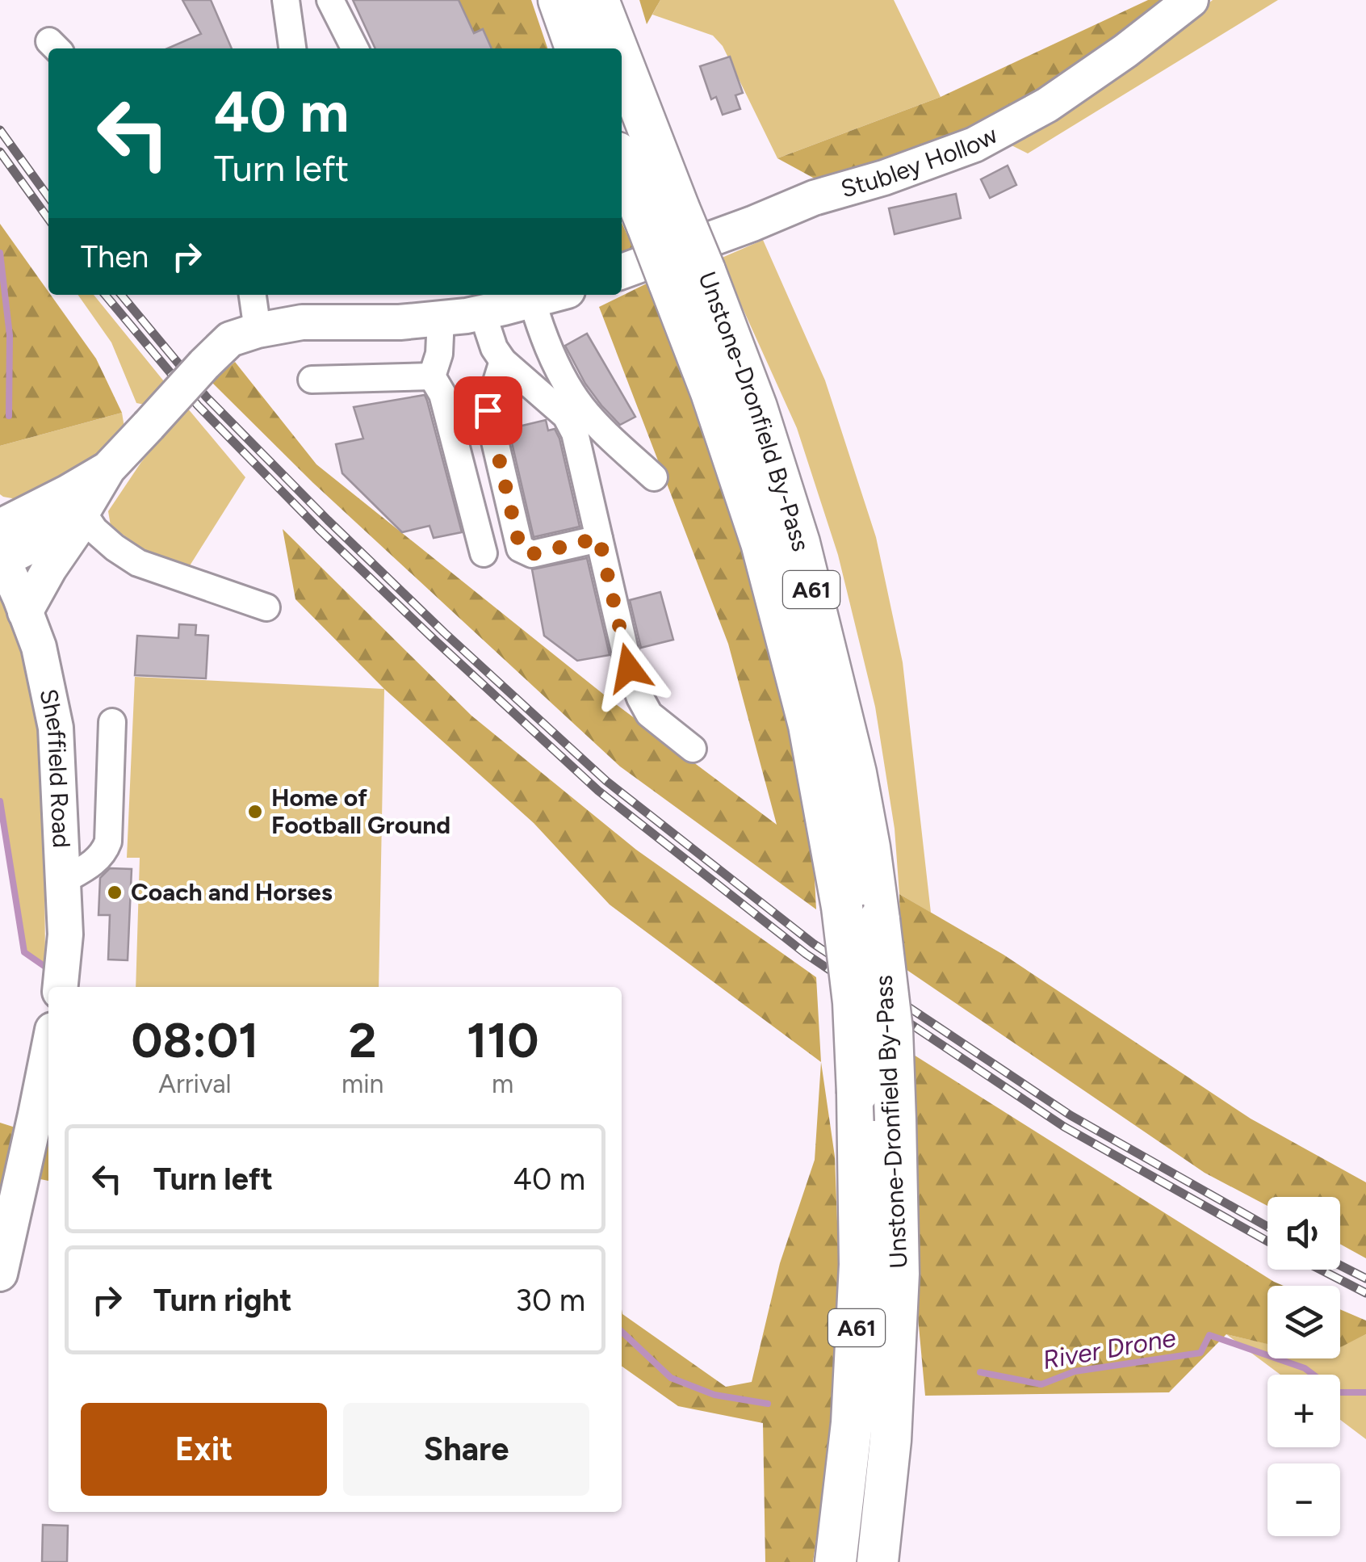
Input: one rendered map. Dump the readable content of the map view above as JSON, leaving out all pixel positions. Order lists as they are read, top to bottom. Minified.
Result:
{"streets":{"highway":["Unstone-Dronfield By-Pass","A61"],"main road":["Stubley Hollow","Sheffield Road"]},"water":["River Drone"],"places":["Home of Football Ground","Coach and Horses"],"page":{"turn":["40 m","Turn left"],"then":"Then","eta":["08:01","Arrival","2","min","110","m"],"list":[{"name":"Turn left","value":"40 m"},{"name":"Turn right","value":"30 m"}],"map_buttons":["+","−"],"buttons":["Exit","Share"]}}
